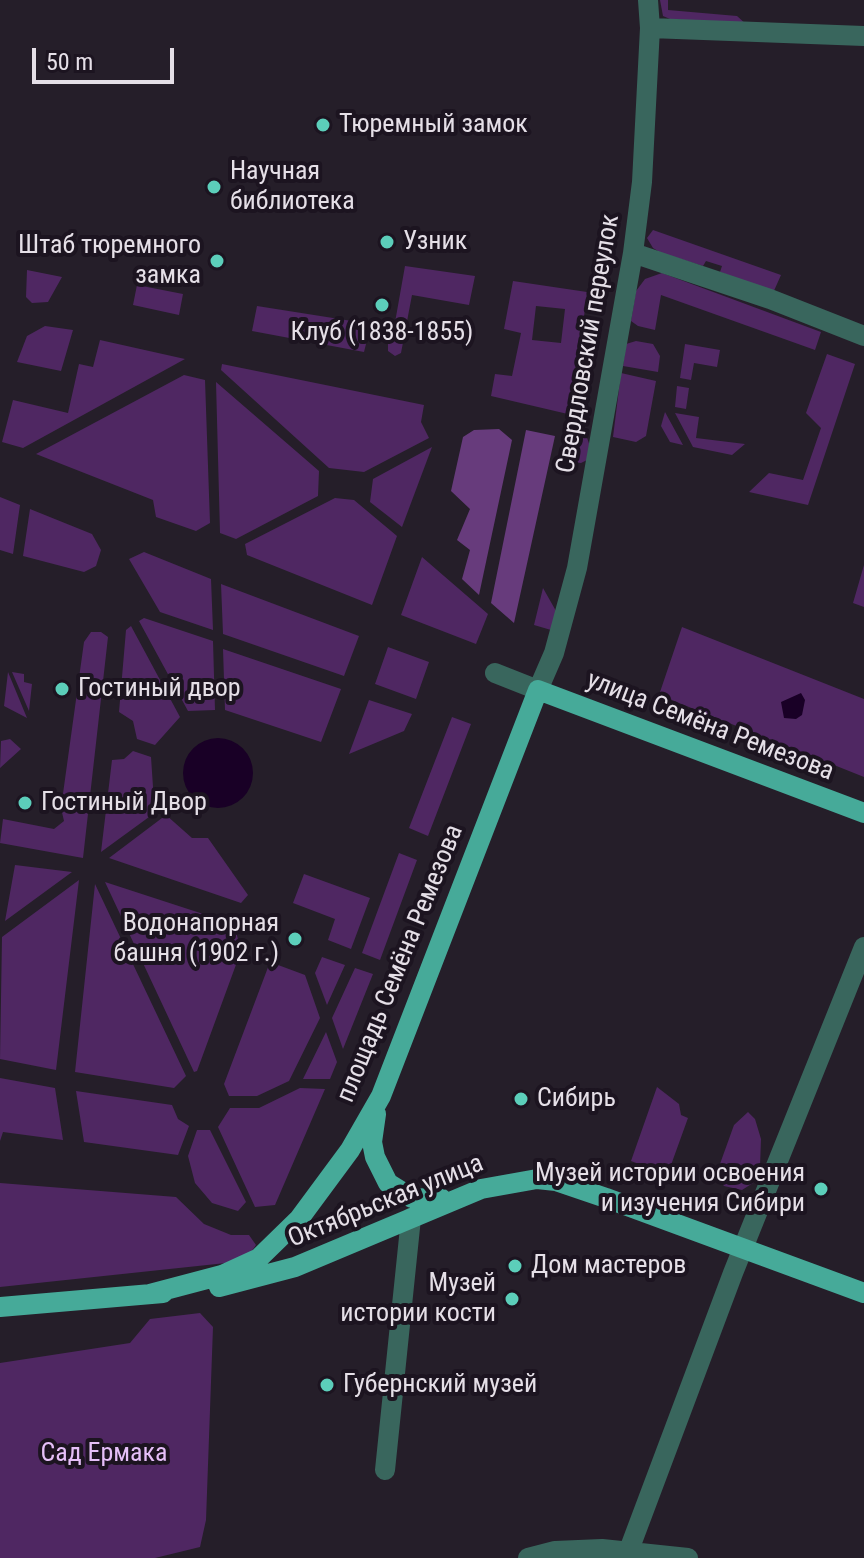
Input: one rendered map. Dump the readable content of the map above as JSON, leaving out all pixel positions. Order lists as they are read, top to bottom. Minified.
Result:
{"streets":{"main road":["улица Семёна Ремезова","площадь Семёна Ремезова","Октябрьская улица"],"street":["Свердловский переулок"]},"crossings":[["Свердловский переулок","улица Семёна Ремезова"],["Свердловский переулок","площадь Семёна Ремезова"],["улица Семёна Ремезова","площадь Семёна Ремезова"],["площадь Семёна Ремезова","Октябрьская улица"]],"parks":["Сад Ермака"],"places":["Тюремный замок","Научная библиотека","Узник","Штаб тюремного замка","Клуб (1838-1855)","Гостиный двор","Гостиный Двор","Водонапорная башня (1902 г.)","Сибирь","Музей истории освоения и изучения Сибири","Дом мастеров","Музей истории кости","Губернский музей"],"scale_bar":"50 m"}
